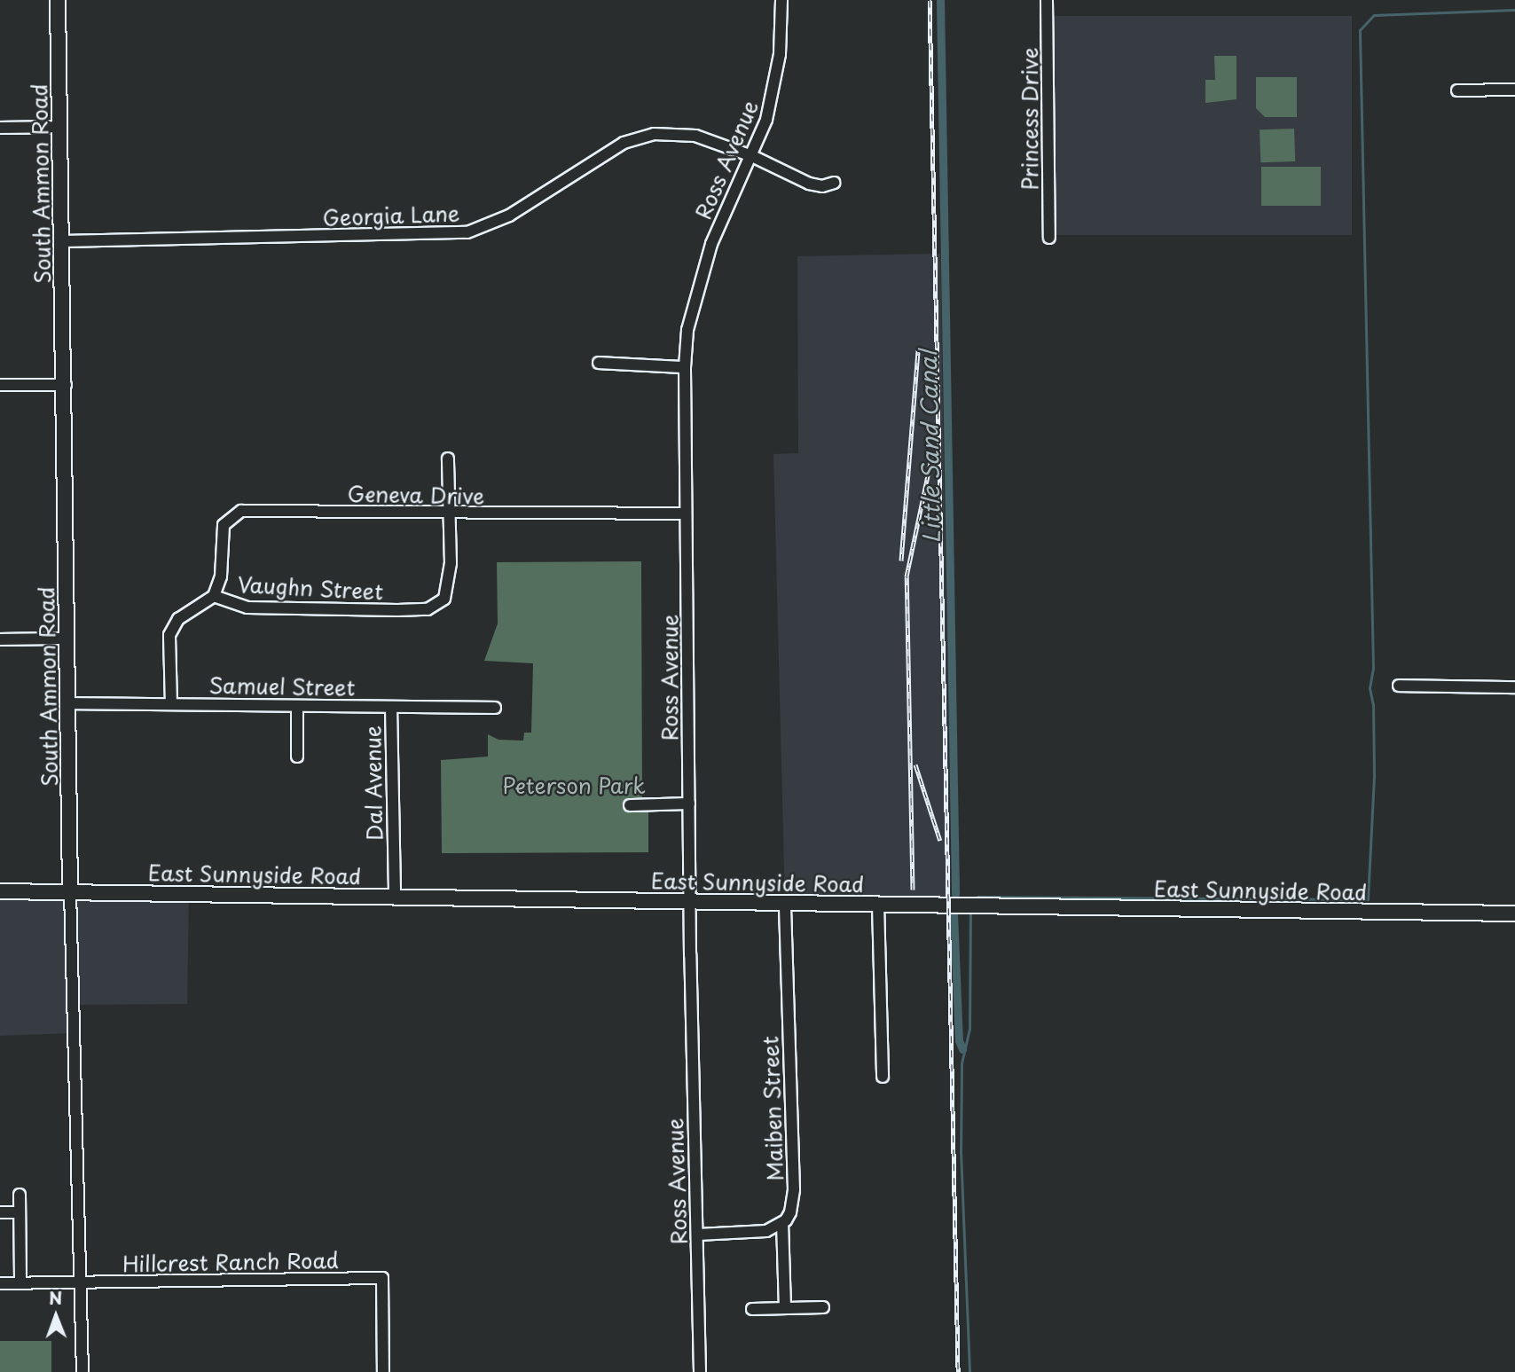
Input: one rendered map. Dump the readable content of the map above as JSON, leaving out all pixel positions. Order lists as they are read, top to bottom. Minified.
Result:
{"streets":{"main road":["South Ammon Road","East Sunnyside Road"],"street":["Princess Drive","Ross Avenue","Georgia Lane","Geneva Drive","Vaughn Street","Samuel Street","Dal Avenue","Maiben Street","Hillcrest Ranch Road"]},"crossings":[["Ross Avenue","Georgia Lane"],["Ross Avenue","Geneva Drive"],["Ross Avenue","East Sunnyside Road"],["South Ammon Road","Georgia Lane"],["South Ammon Road","Samuel Street"],["South Ammon Road","East Sunnyside Road"],["South Ammon Road","Hillcrest Ranch Road"],["Geneva Drive","Vaughn Street"],["Vaughn Street","Samuel Street"],["Samuel Street","Dal Avenue"],["Dal Avenue","East Sunnyside Road"],["East Sunnyside Road","Maiben Street"]],"water":["Little Sand Canal"],"parks":["Peterson Park"],"north":"top"}
